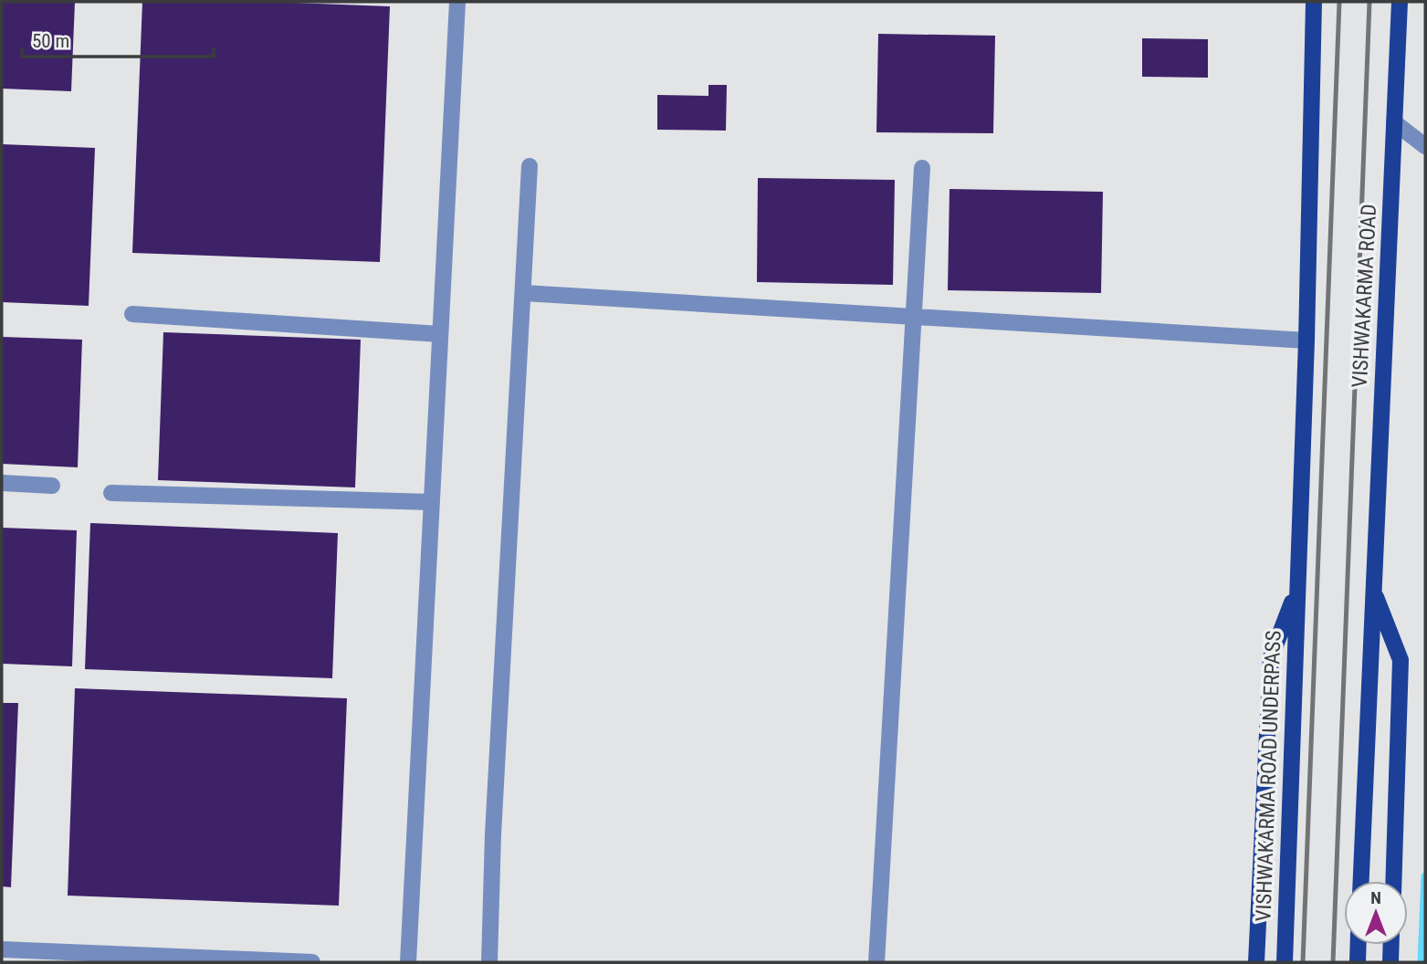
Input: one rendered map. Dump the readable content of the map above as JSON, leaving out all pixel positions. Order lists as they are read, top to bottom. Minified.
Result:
{"streets":{"main road":["VISHWAKARMA ROAD","VISHWAKARMA ROAD UNDERPASS"]},"scale_bar":"50 m","north":"top"}
